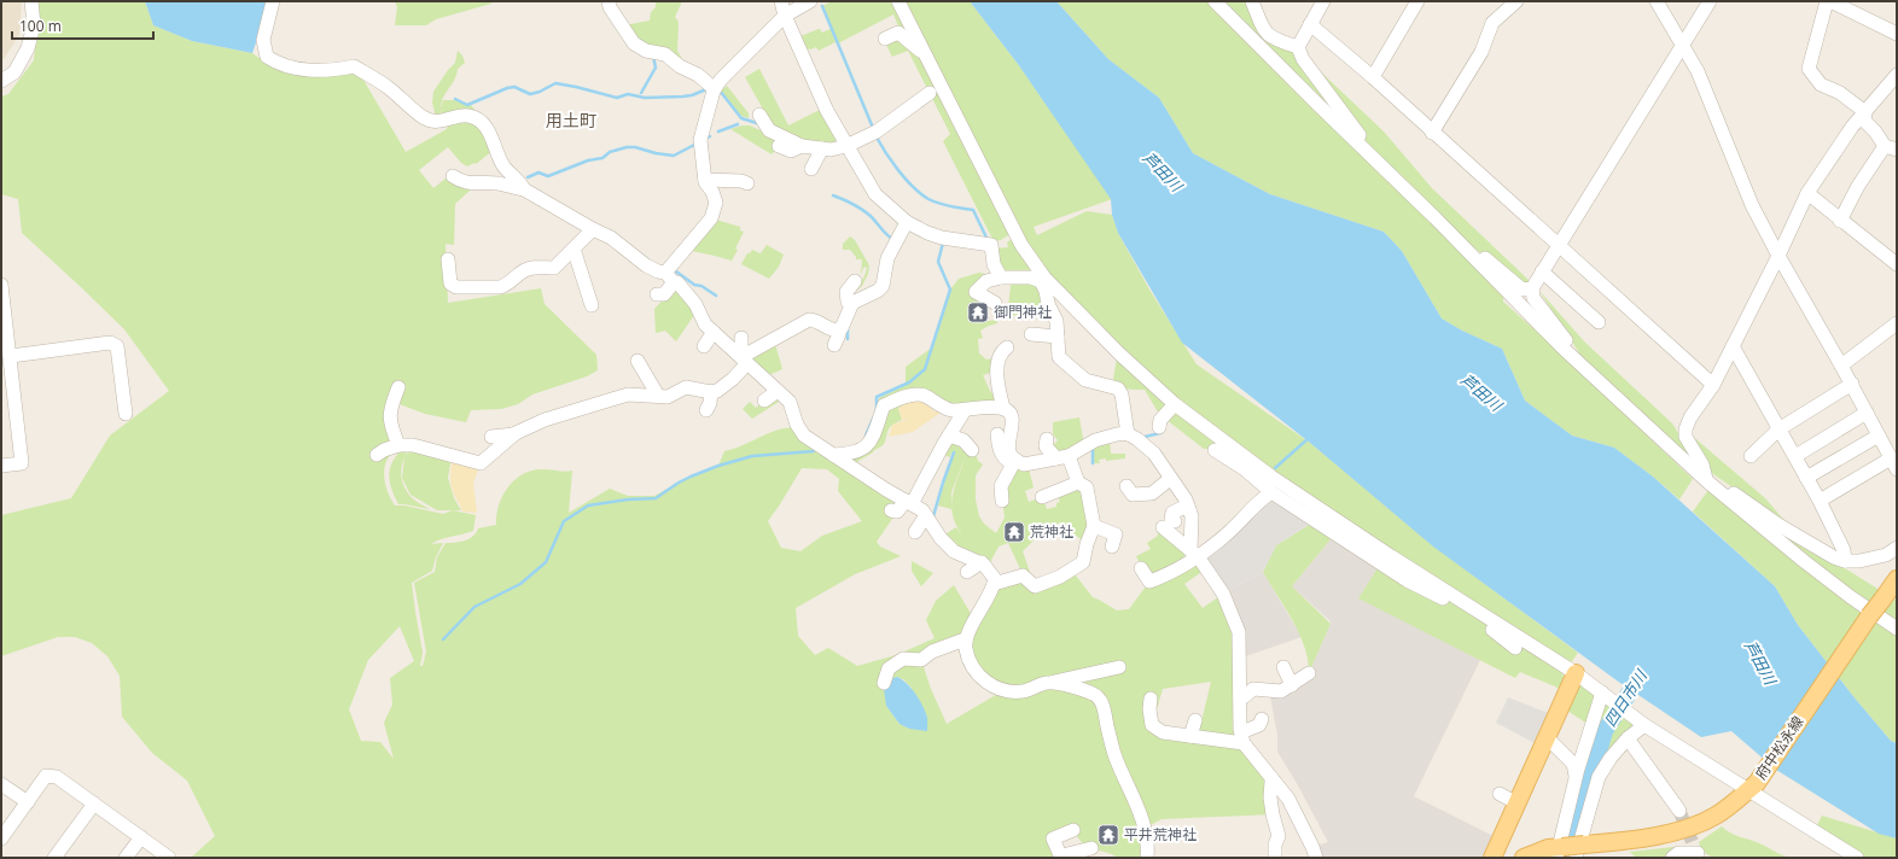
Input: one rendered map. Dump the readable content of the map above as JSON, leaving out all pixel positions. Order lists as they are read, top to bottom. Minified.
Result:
{"streets":{"main road":["府中松永線"]},"districts":["用土町"],"water":["芦田川","四日市川"],"places":{"temple":["御門神社","荒神社","平井荒神社"]},"scale_bar":"100 m"}
